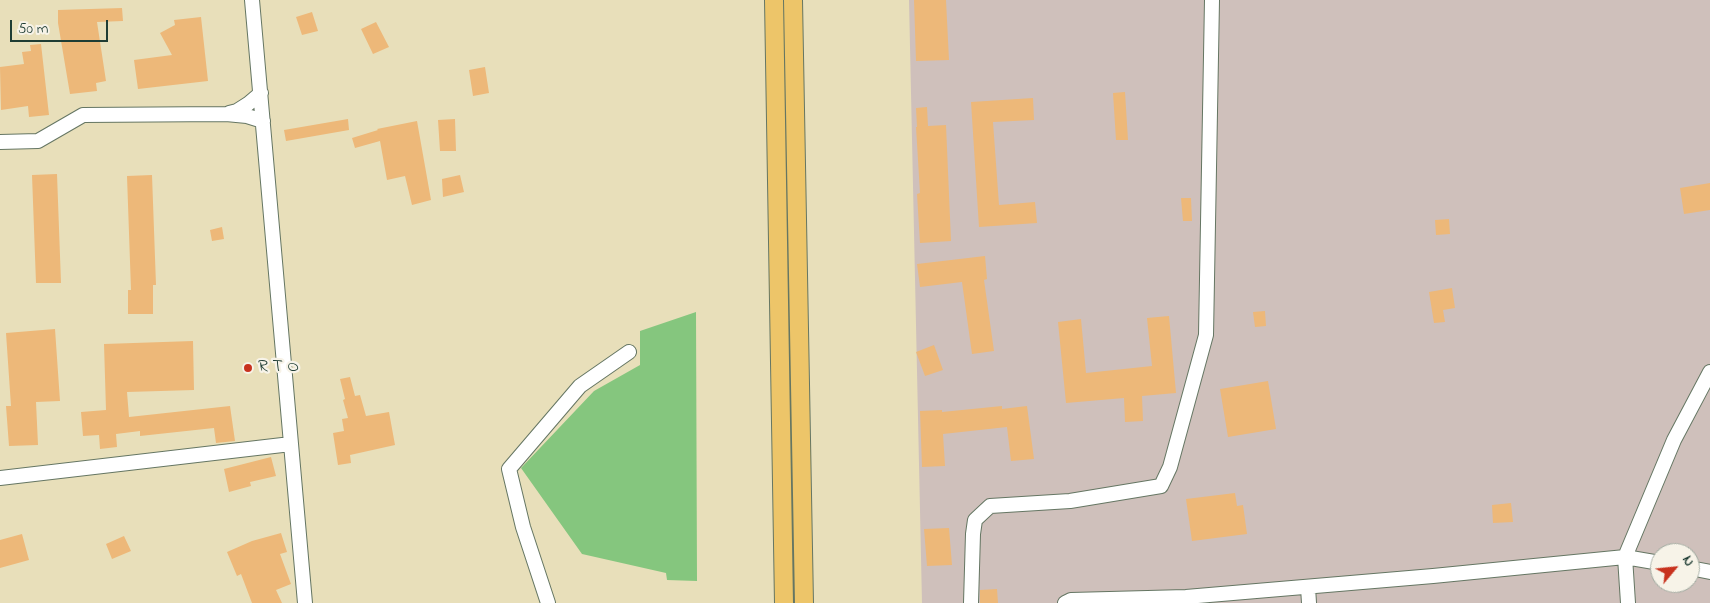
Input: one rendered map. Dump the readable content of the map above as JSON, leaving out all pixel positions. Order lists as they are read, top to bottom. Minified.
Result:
{"places":["R T O"],"scale_bar":"50 m","north":"top right"}
